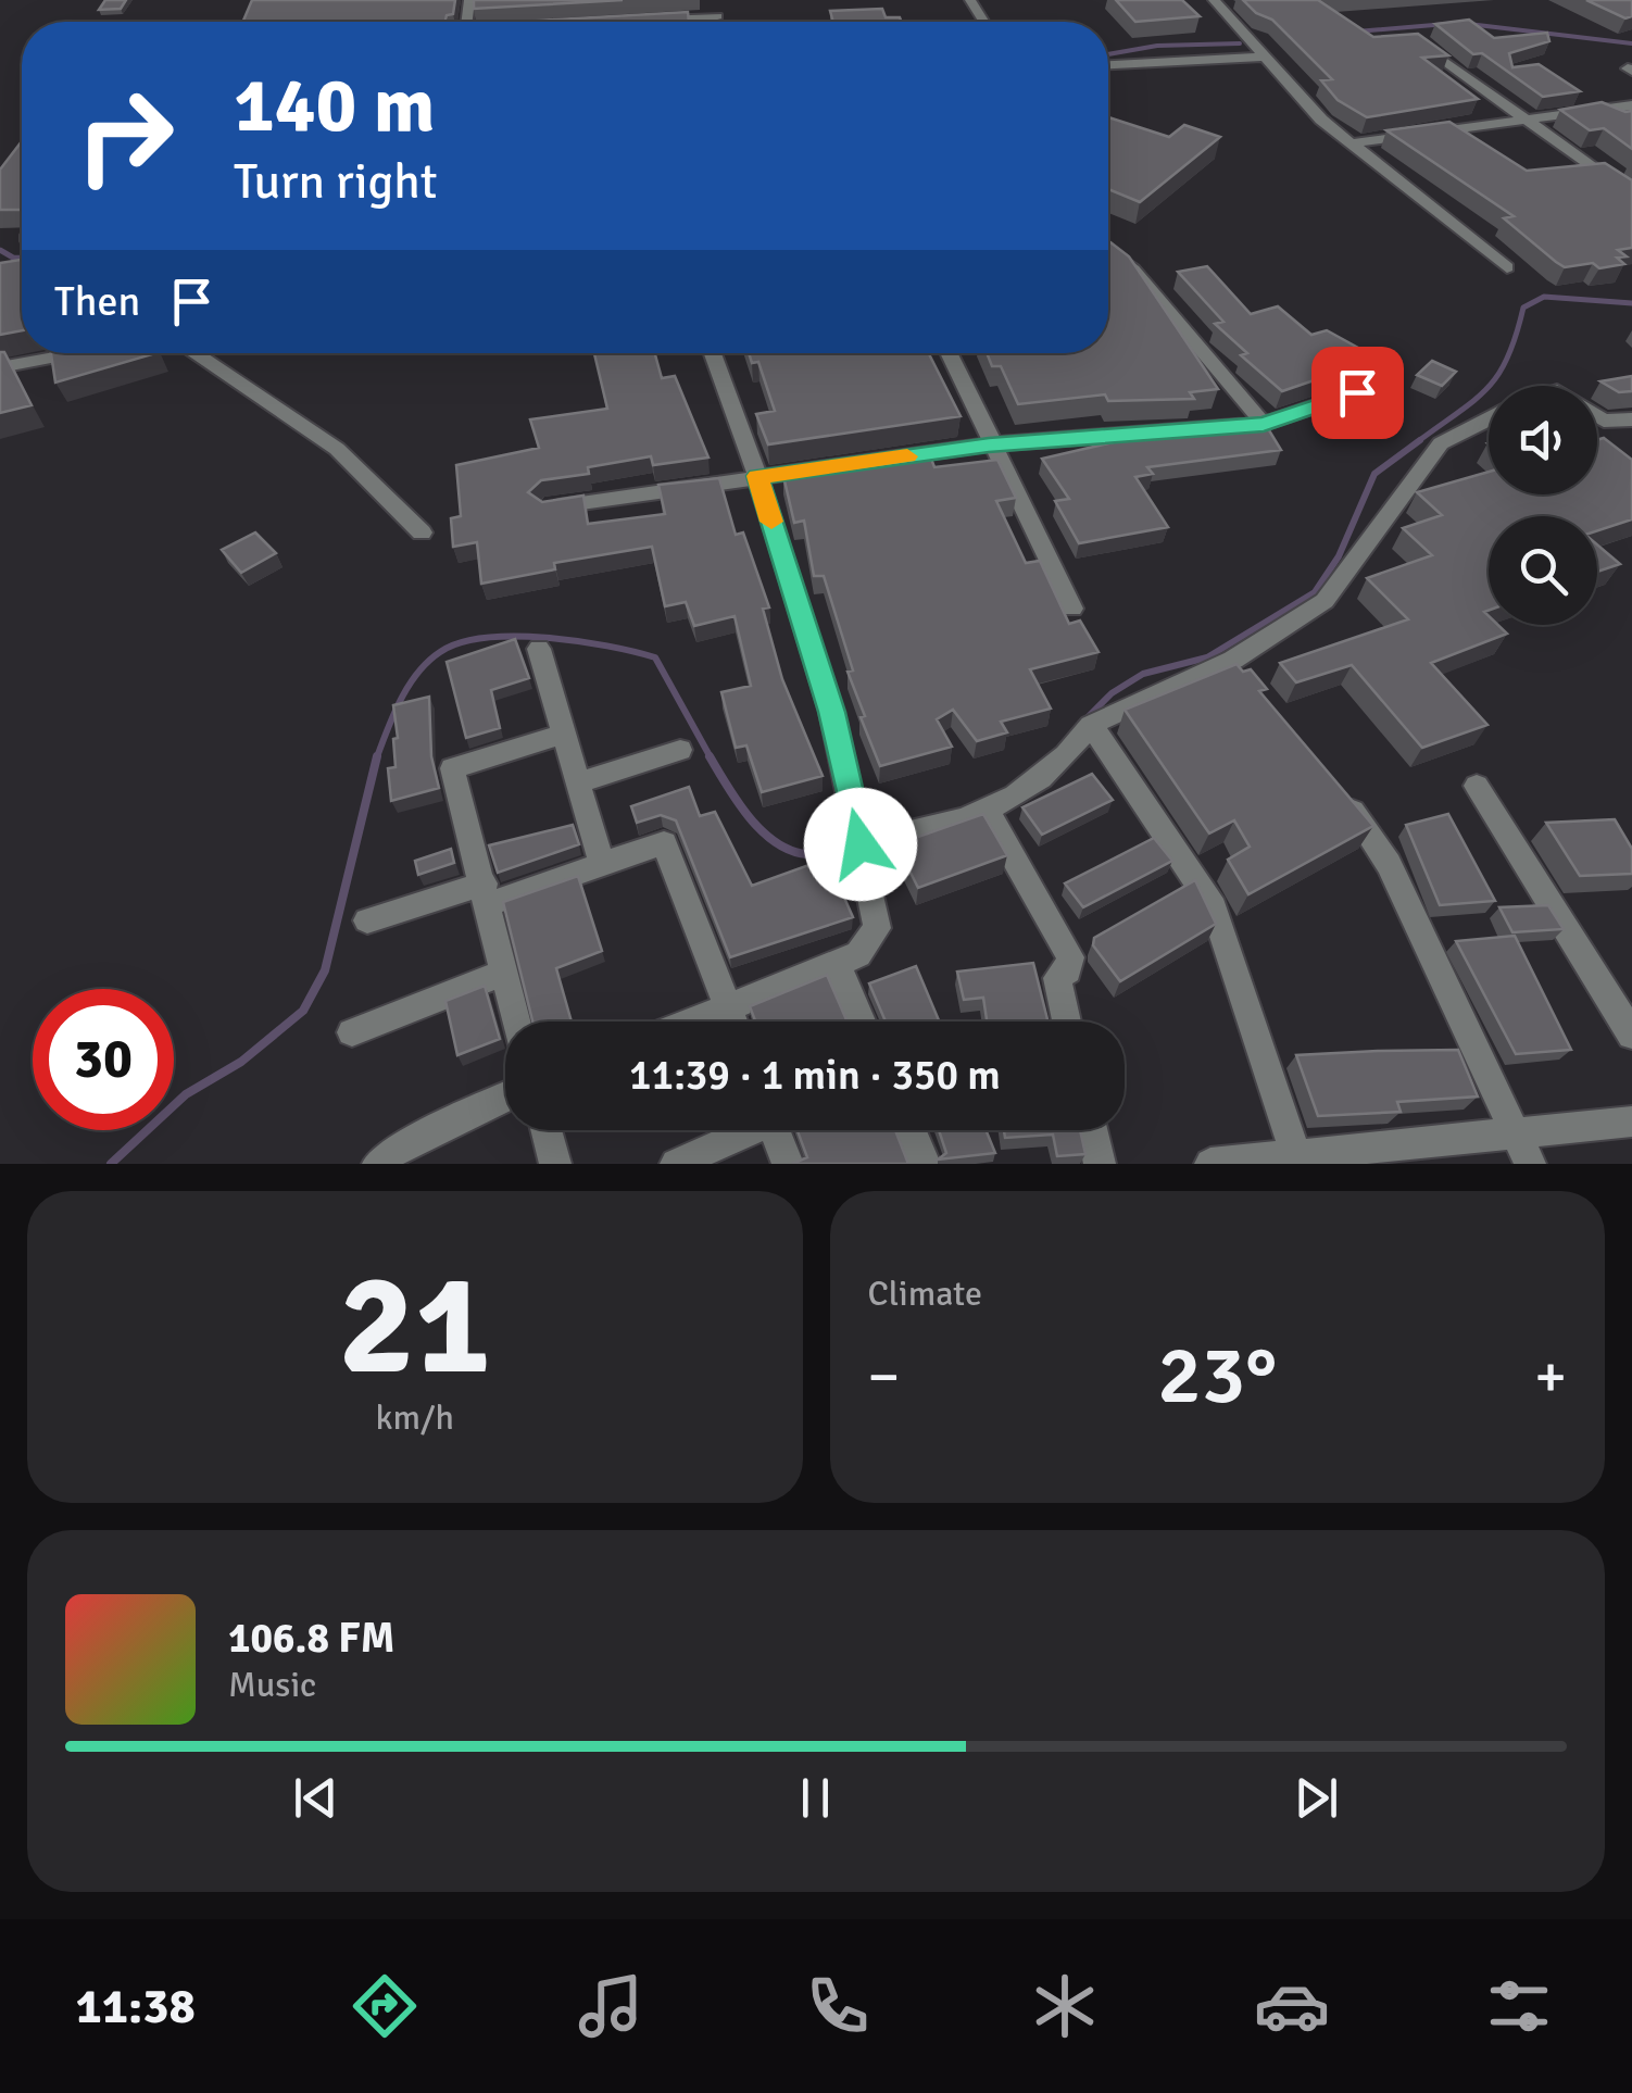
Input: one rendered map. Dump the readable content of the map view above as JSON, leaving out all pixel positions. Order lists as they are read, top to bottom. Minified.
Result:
{"page":{"turn":["140 m","Turn right"],"then":"Then","limit":"30","trip":"11:39 · 1 min · 350 m","tile":[["21","km/h"],"Climate"],"heat":["−","23°","+"],"song":["106.8 FM","Music"],"tabs":"11:38"}}
